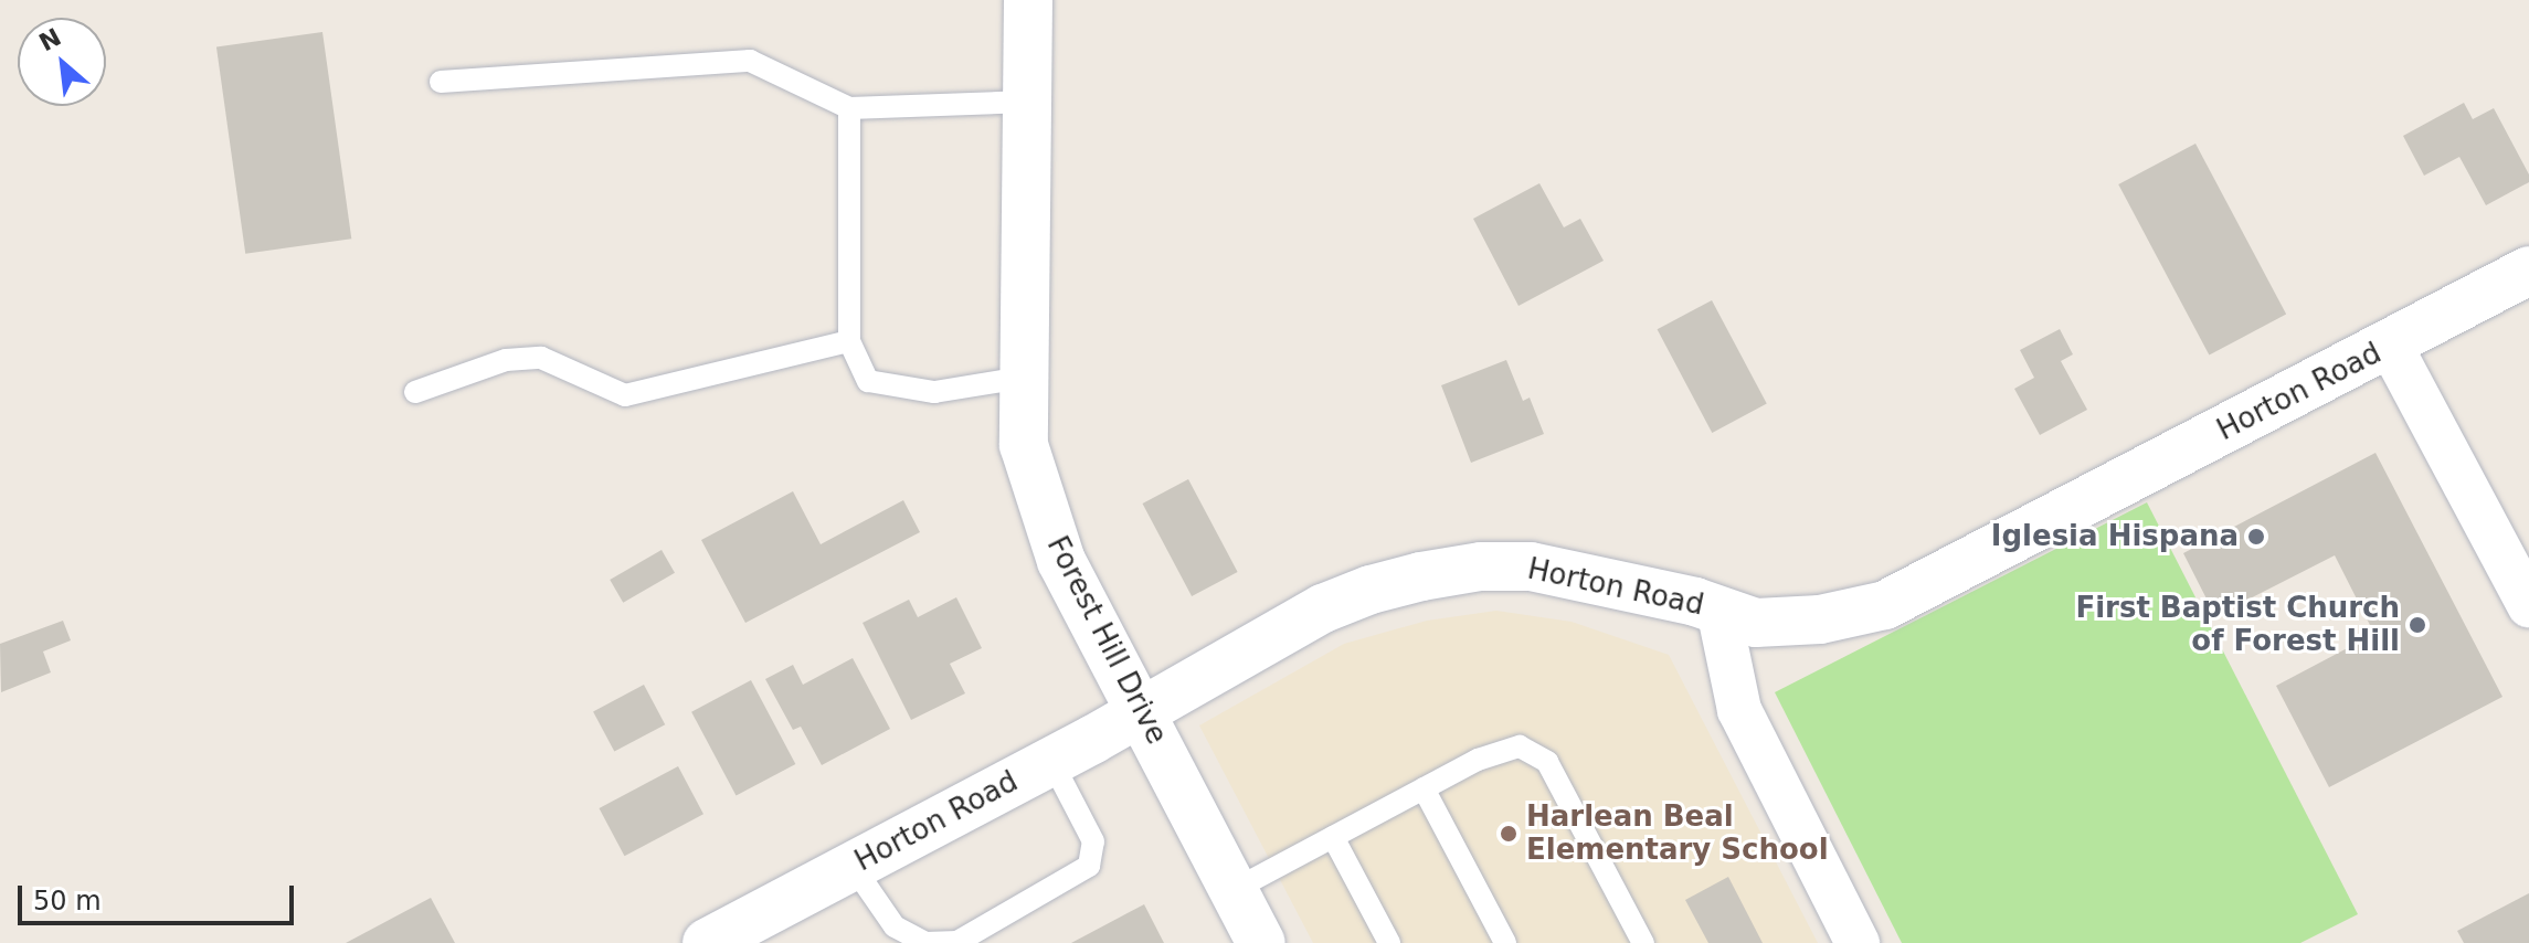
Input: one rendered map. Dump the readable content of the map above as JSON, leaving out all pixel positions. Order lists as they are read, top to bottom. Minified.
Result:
{"streets":{"street":["Horton Road","Forest Hill Drive"]},"crossings":[["Horton Road","Forest Hill Drive"]],"places":["Iglesia Hispana","First Baptist Church of Forest Hill","Harlean Beal Elementary School"],"scale_bar":"50 m","north":"top left"}
